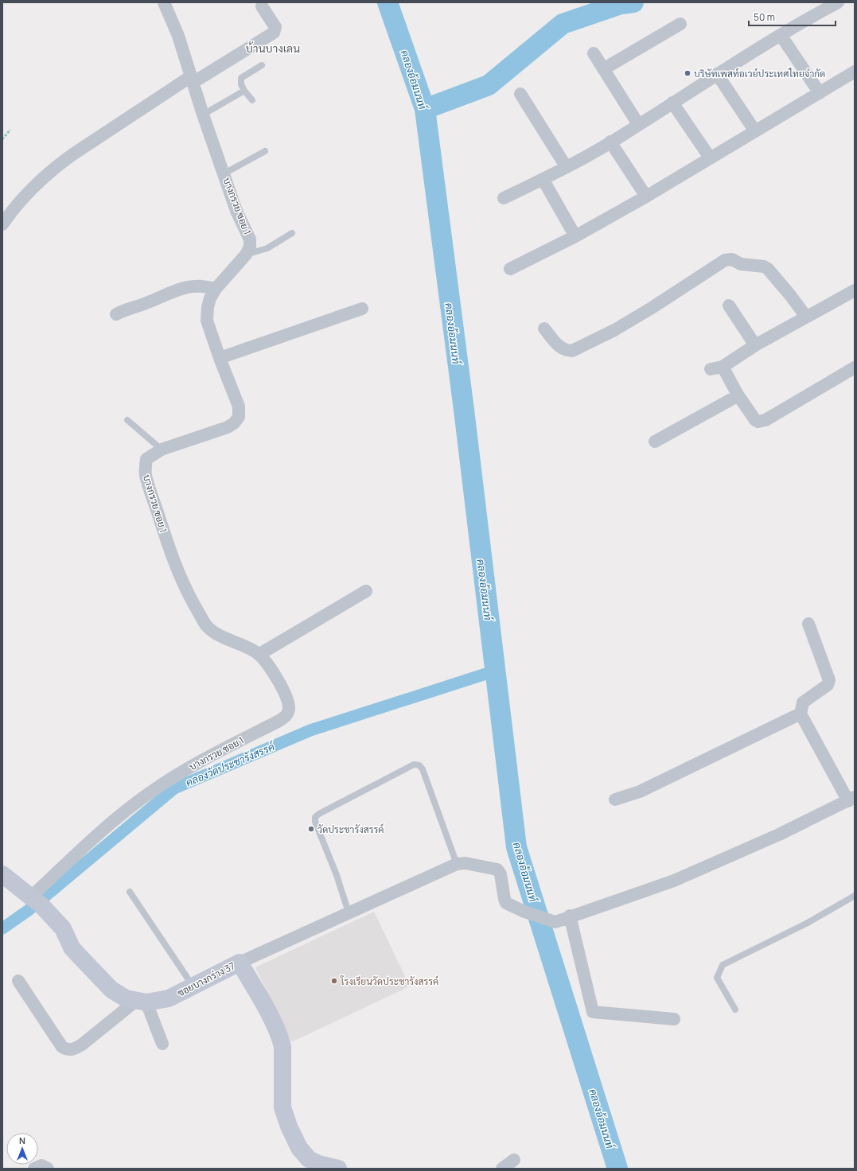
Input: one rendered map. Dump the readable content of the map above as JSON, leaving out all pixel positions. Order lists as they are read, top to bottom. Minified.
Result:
{"streets":{"street":["บางกรวย ซอย 1","ซอยบางกร่าง 37"]},"districts":["บ้านบางเลน"],"water":["คลองอ้อมนนท์","คลองวัดประชารังสรรค์"],"places":["บริษัทเพสท์อเวย์ประเทศไทยจำกัด","วัดประชารังสรรค์","โรงเรียนวัดประชารังสรรค์"],"scale_bar":"50 m","north":"top"}
